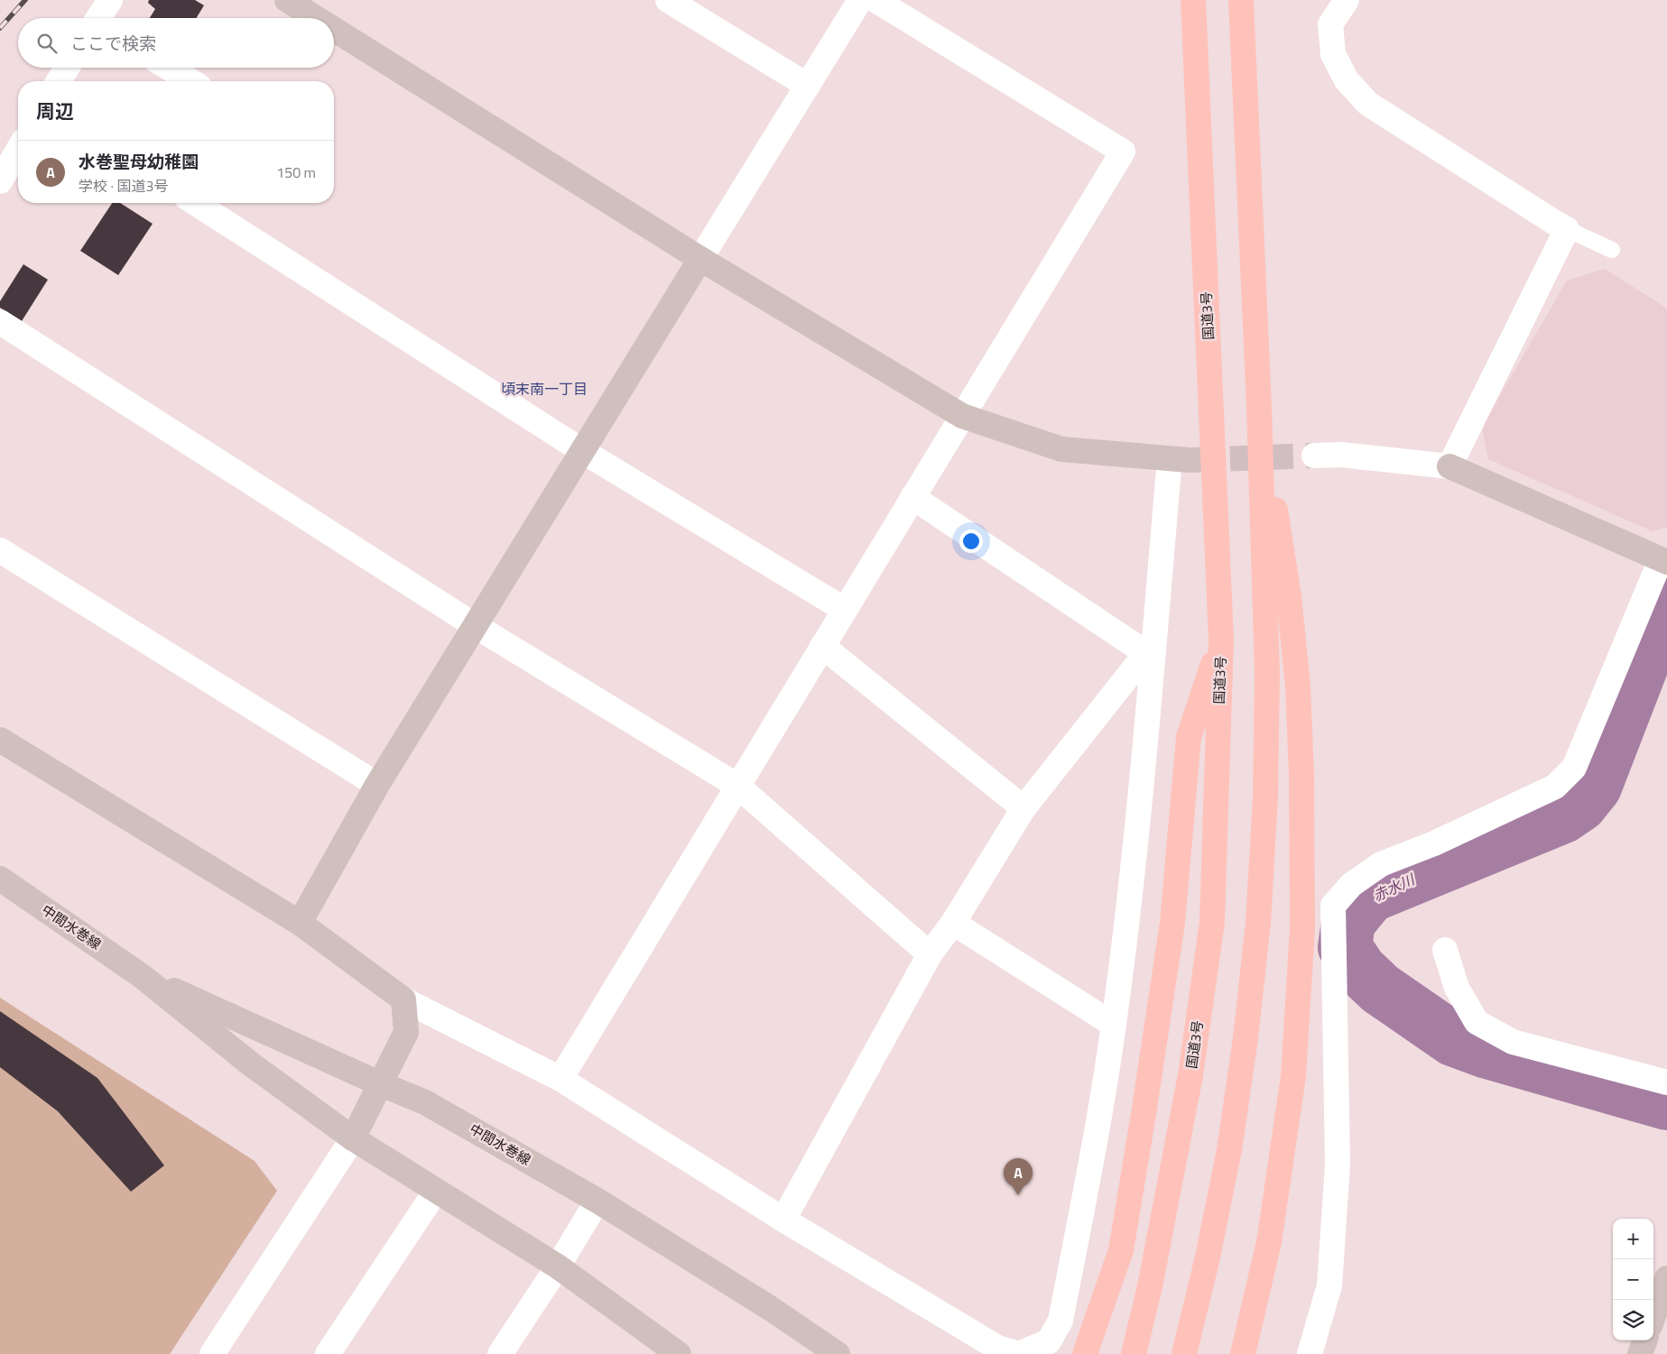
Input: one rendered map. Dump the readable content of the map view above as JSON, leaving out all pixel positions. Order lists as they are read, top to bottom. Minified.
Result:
{"streets":{"highway":["国道3号"],"street":["中間水巻線"]},"districts":["頃末南一丁目"],"water":["赤水川"],"page":{"search":"ここで検索","heading":"周辺","list":[{"mark":"A","name":"水巻聖母幼稚園","note":"学校 · 国道3号","value":"150 m"}],"pins":"A","map_buttons":["+","−"]}}
